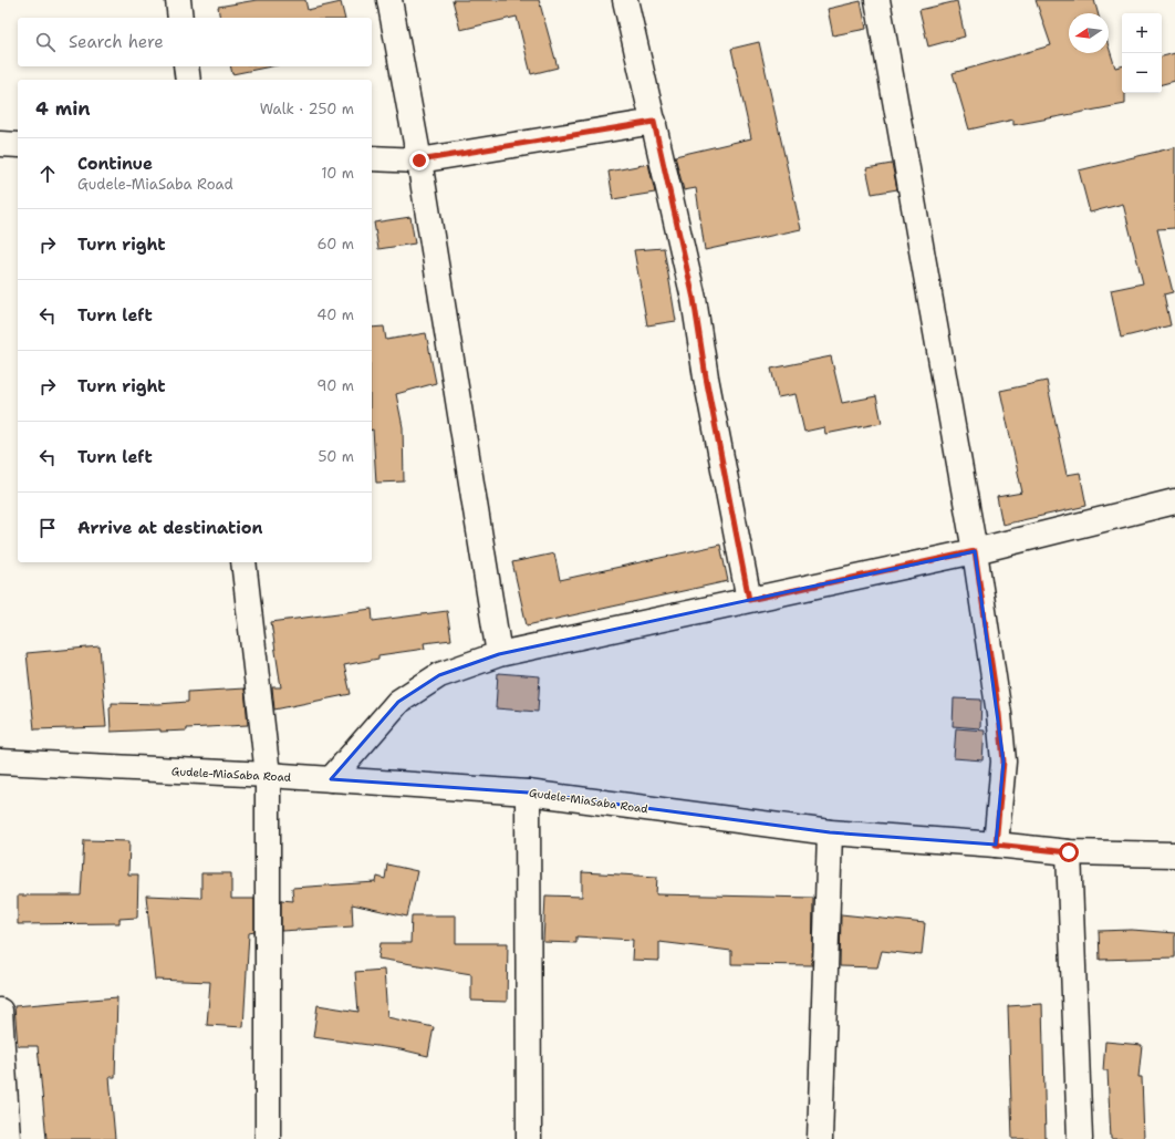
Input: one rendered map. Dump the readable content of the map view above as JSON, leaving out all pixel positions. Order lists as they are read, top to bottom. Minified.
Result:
{"streets":{"street":["Gudele-MiaSaba Road"]},"north":"left","page":{"map_buttons":["+","−"],"search":"Search here","heading":["4 min","Walk · 250 m"],"list":[["Continue","Gudele-MiaSaba Road","10 m"],["Turn right","60 m"],["Turn left","40 m"],["Turn right","90 m"],["Turn left","50 m"],"Arrive at destination"]}}
